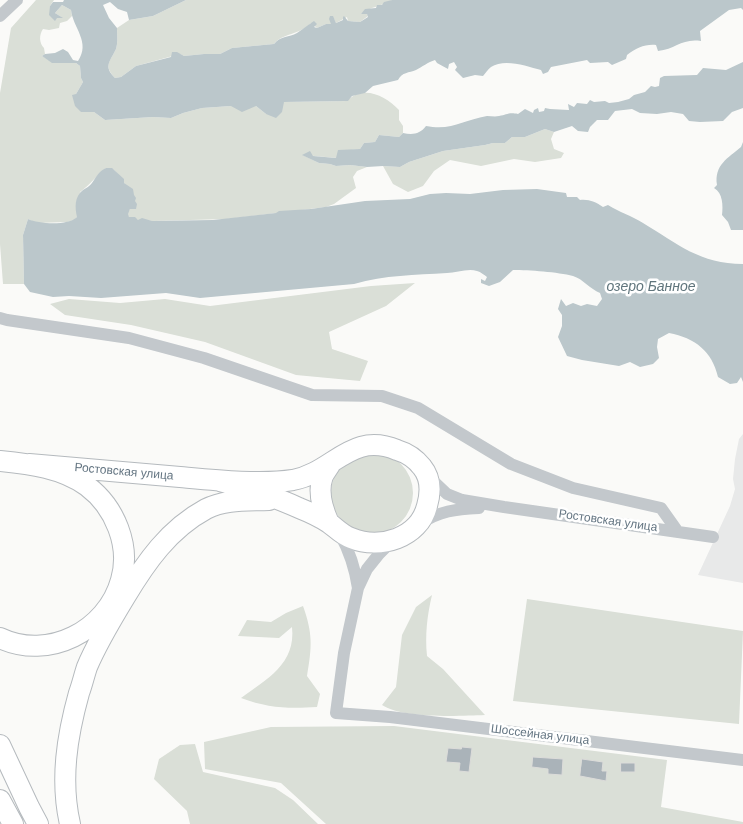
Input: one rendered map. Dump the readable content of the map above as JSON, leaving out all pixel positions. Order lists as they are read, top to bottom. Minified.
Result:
{"streets":{"main road":["Ростовская улица"],"street":["Шоссейная улица"]},"water":["озеро Банное"]}
